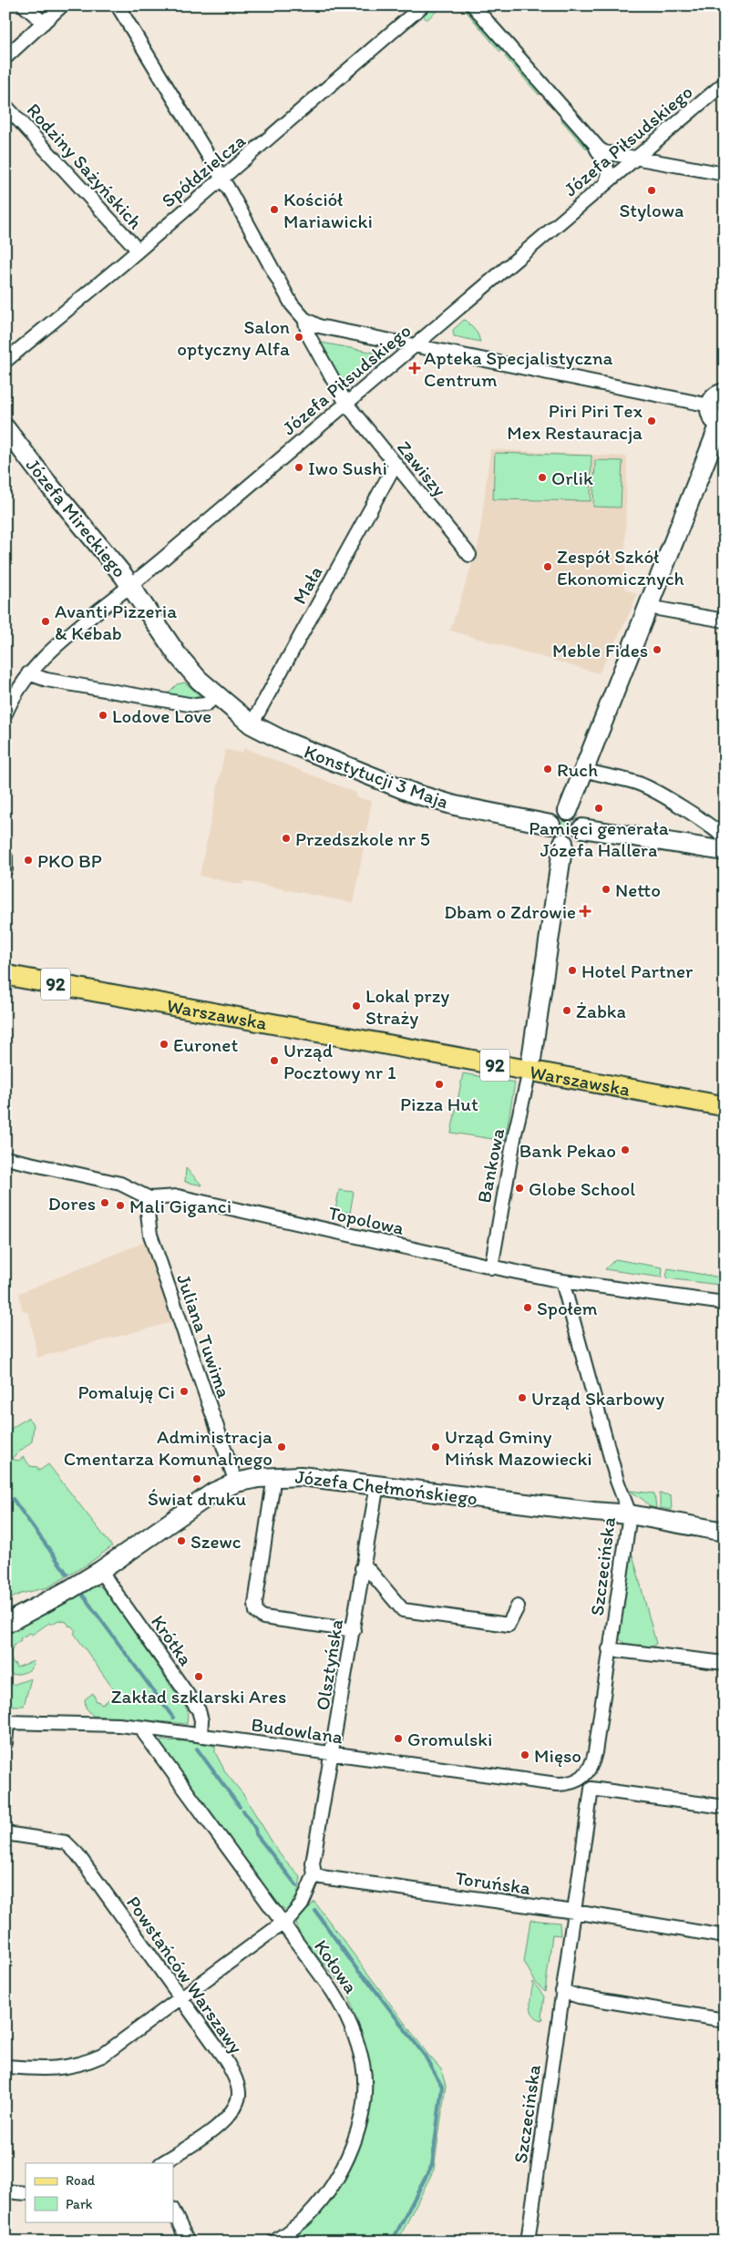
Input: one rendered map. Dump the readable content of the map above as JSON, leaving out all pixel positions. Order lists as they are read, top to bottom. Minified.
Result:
{"streets":{"main road":["92","Warszawska"],"street":["Józefa Piłsudskiego","Rodziny Sażyńskich","Spółdzielcza","Zawiszy","Józefa Mireckiego","Mała","Konstytucji 3 Maja","Bankowa","Topolowa","Juliana Tuwima","Józefa Chełmońskiego","Szczecińska","Krótka","Olsztyńska","Budowlana","Toruńska","Kołowa","Powstańców Warszawy"]},"crossings":[["Józefa Piłsudskiego","Zawiszy"],["Józefa Piłsudskiego","Józefa Mireckiego"],["Józefa Piłsudskiego","Konstytucji 3 Maja"],["Rodziny Sażyńskich","Spółdzielcza"],["Zawiszy","Mała"],["Józefa Mireckiego","Konstytucji 3 Maja"],["Mała","Konstytucji 3 Maja"],["Warszawska","Bankowa"],["Bankowa","Topolowa"],["Topolowa","Juliana Tuwima"],["Topolowa","Szczecińska"],["Juliana Tuwima","Józefa Chełmońskiego"],["Józefa Chełmońskiego","Szczecińska"],["Józefa Chełmońskiego","Krótka"],["Józefa Chełmońskiego","Olsztyńska"],["Szczecińska","Budowlana"],["Szczecińska","Toruńska"],["Krótka","Budowlana"],["Olsztyńska","Budowlana"],["Olsztyńska","Toruńska"],["Budowlana","Kołowa"]],"places":{"other":["Stylowa","Kościół Mariawicki","Salon optyczny Alfa","Piri Piri Tex Mex Restauracja","Iwo Sushi","Orlik","Zespół Szkół Ekonomicznych","Avanti Pizzeria & Kebab","Meble Fides","Lodove Love","Ruch","Pamięci generała Józefa Hallera","Przedszkole nr 5","PKO BP","Netto","Hotel Partner","Lokal przy Straży","Żabka","Euronet","Urząd Pocztowy nr 1","Pizza Hut","Bank Pekao","Globe School","Dores","Mali Giganci","Społem","Pomaluję Ci","Urząd Skarbowy","Administracja Cmentarza Komunalnego","Urząd Gminy Mińsk Mazowiecki","Świat druku","Szewc","Zakład szklarski Ares","Gromulski","Mięso"],"health":["Apteka Specjalistyczna Centrum","Dbam o Zdrowie"]},"legend":["Road","Park"]}
